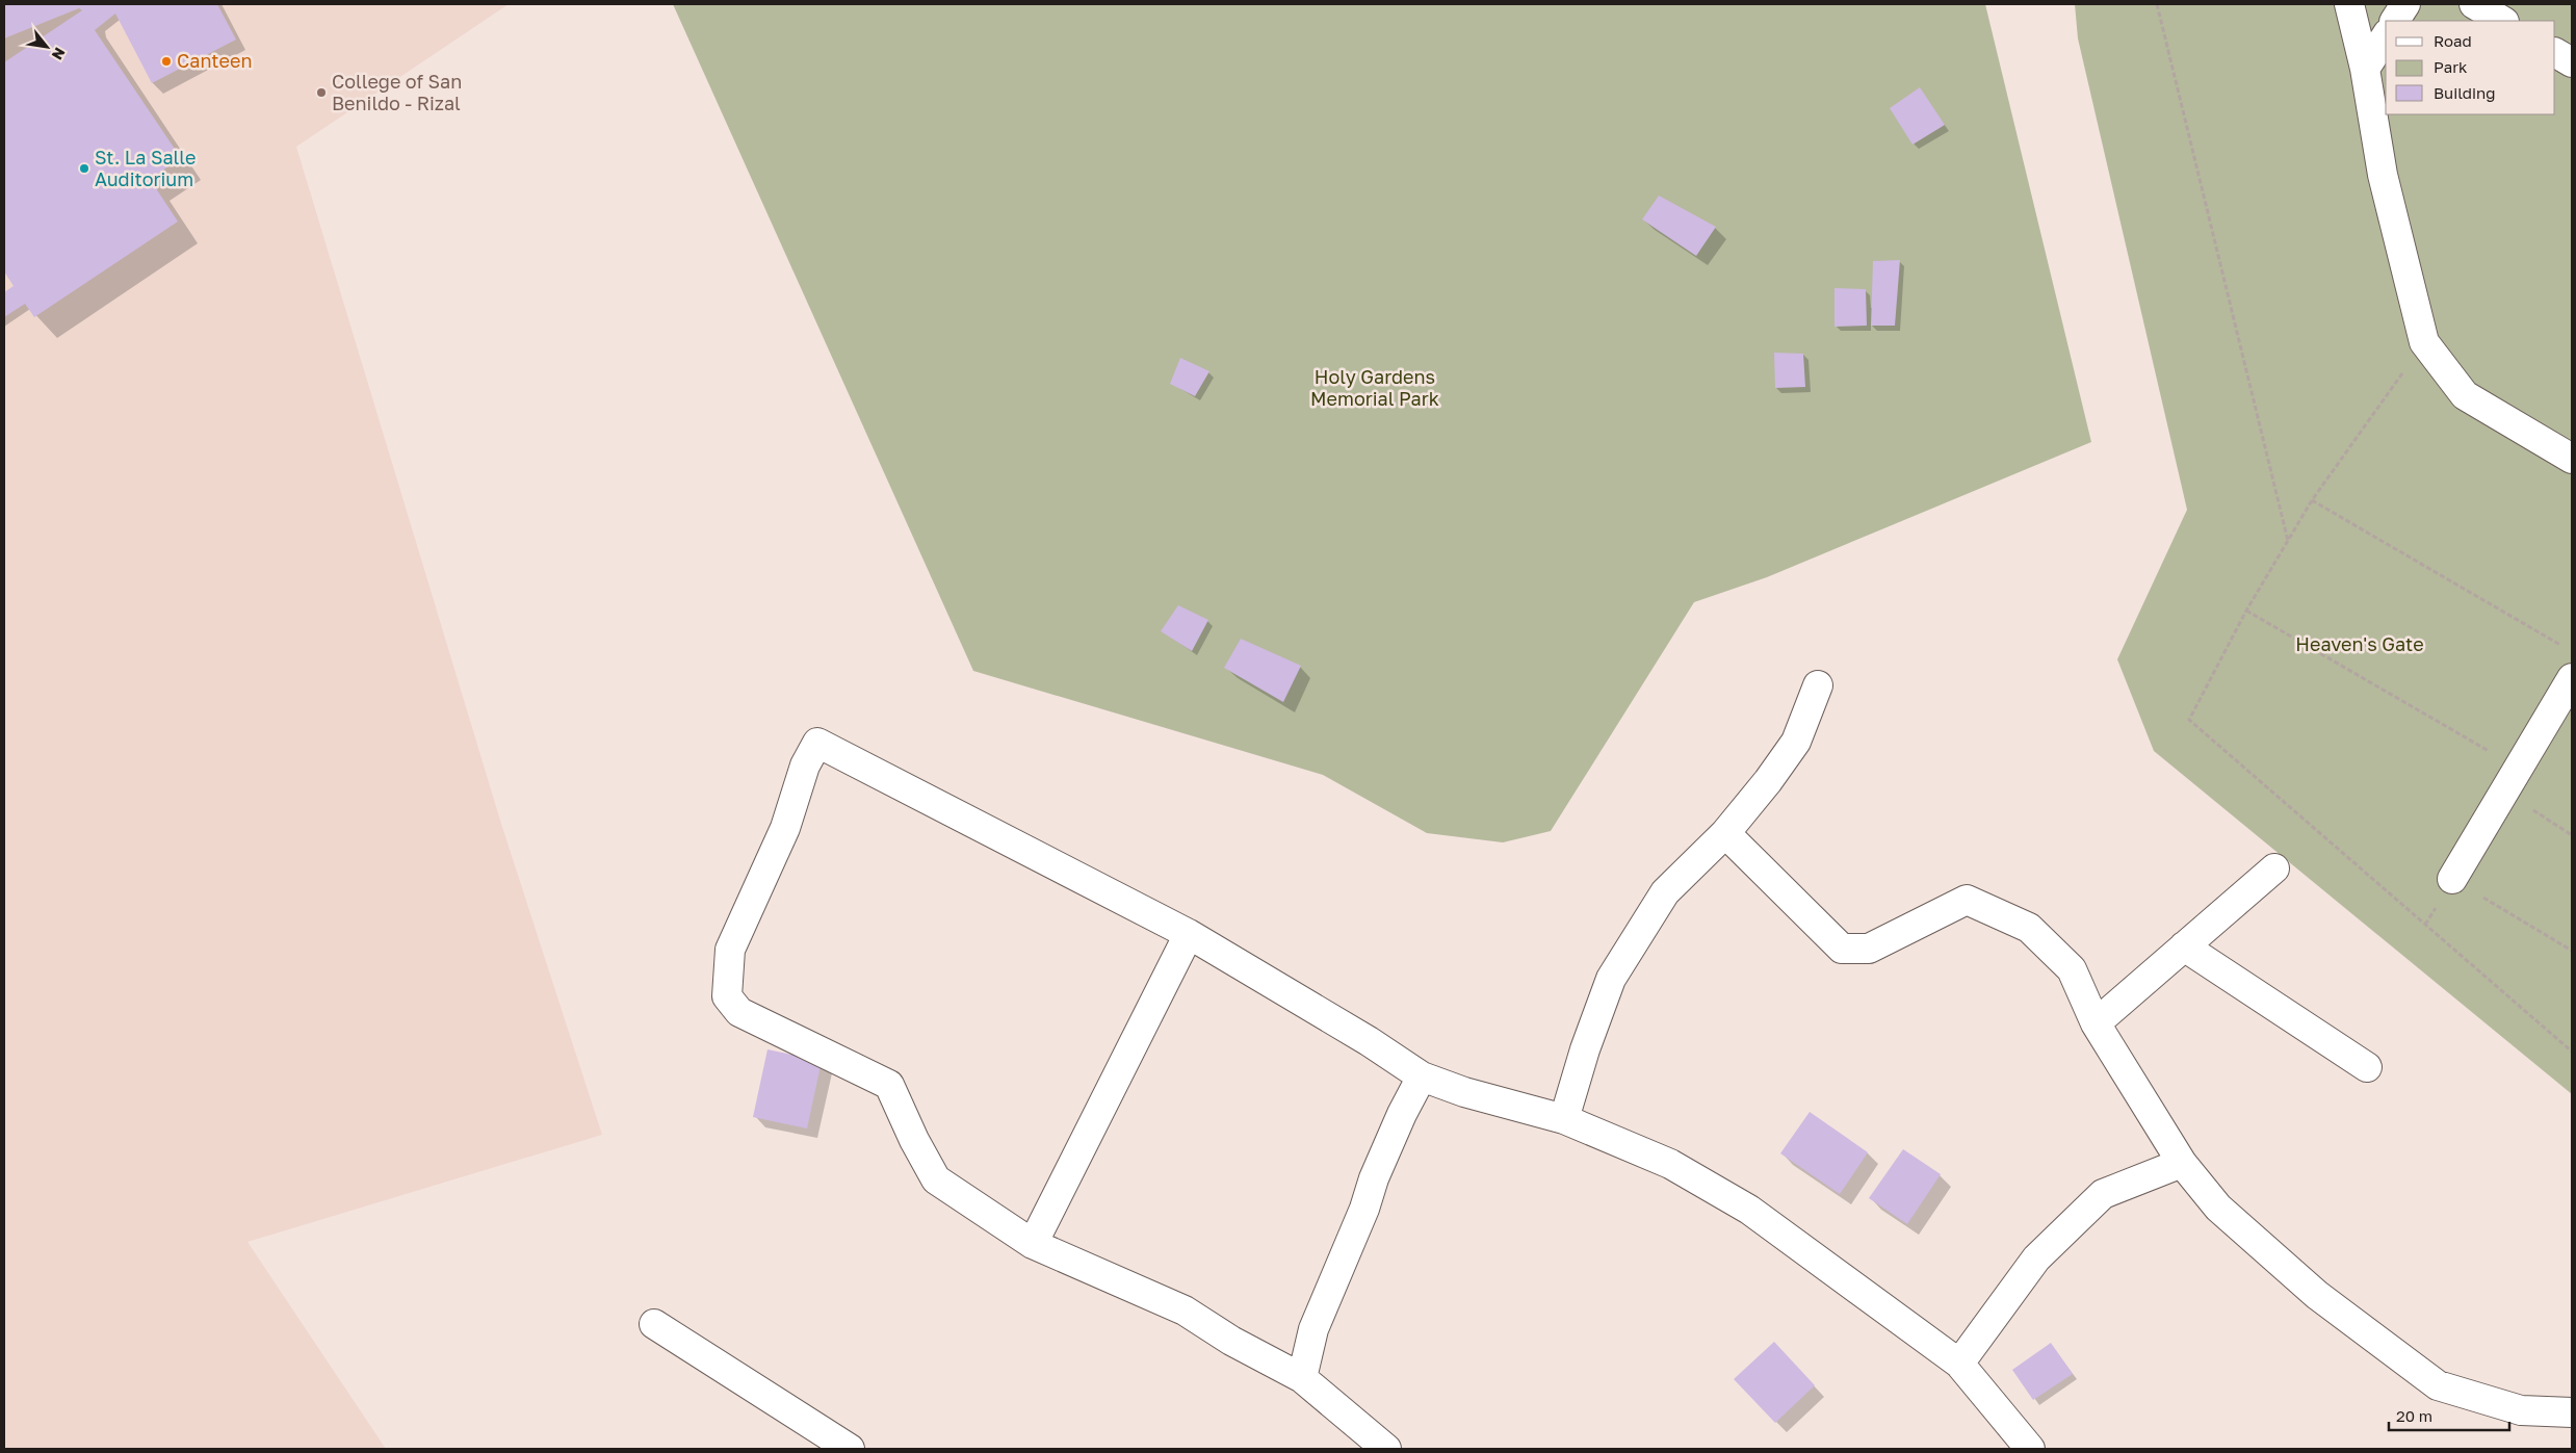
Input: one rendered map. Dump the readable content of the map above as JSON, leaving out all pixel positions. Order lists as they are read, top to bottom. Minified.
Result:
{"parks":["Holy Gardens Memorial Park","Heaven's Gate"],"places":["Canteen","College of San Benildo - Rizal","St. La Salle Auditorium"],"legend":["Road","Park","Building"],"scale_bar":"20 m","north":"bottom right"}
